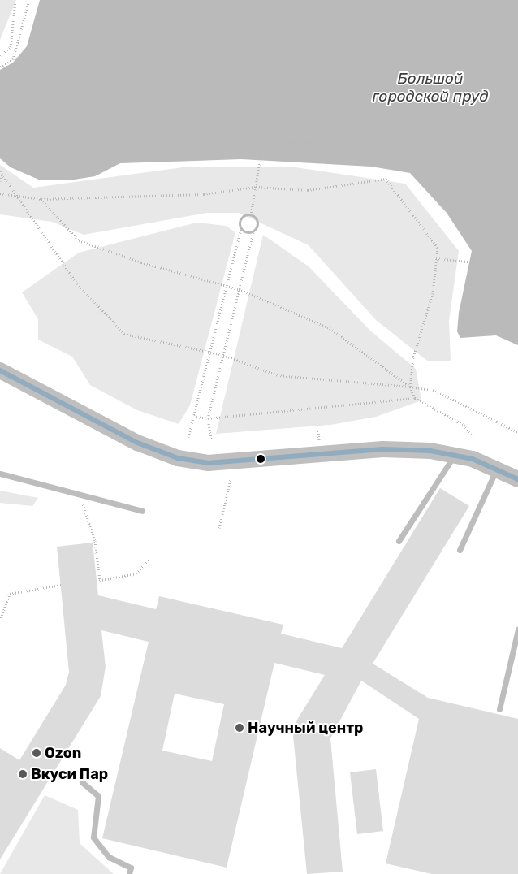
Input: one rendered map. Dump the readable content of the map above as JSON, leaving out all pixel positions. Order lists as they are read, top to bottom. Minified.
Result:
{"water":["Большой городской пруд"],"places":["Научный центр","Ozon","Вкуси Пар"]}
